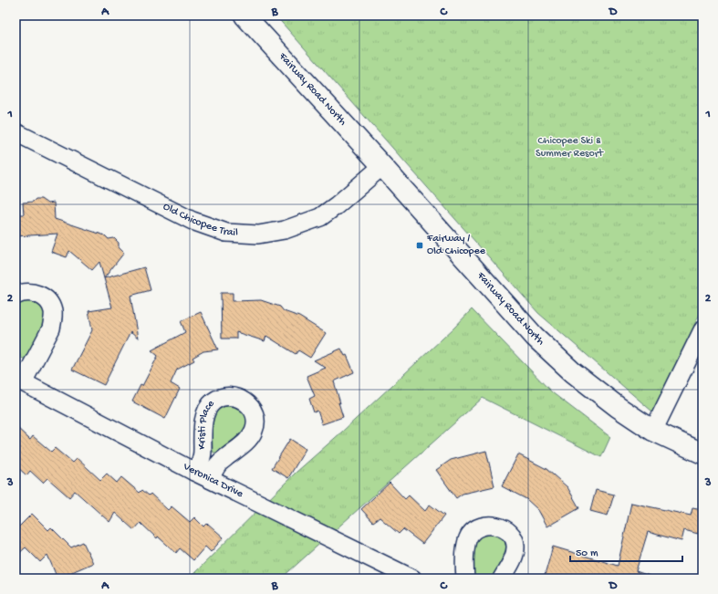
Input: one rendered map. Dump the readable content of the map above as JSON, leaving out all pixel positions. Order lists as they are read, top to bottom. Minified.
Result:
{"streets":{"main road":["Fairway Road North"],"street":["Old Chicopee Trail","Kristi Place","Veronica Drive"]},"crossings":[["Fairway Road North","Old Chicopee Trail"],["Kristi Place","Veronica Drive"]],"parks":["Chicopee Ski & Summer Resort"],"places":{"transit":["Fairway / Old Chicopee"]},"scale_bar":"50 m","grid":{"columns":["A","B","C","D"],"rows":["1","2","3"]}}
